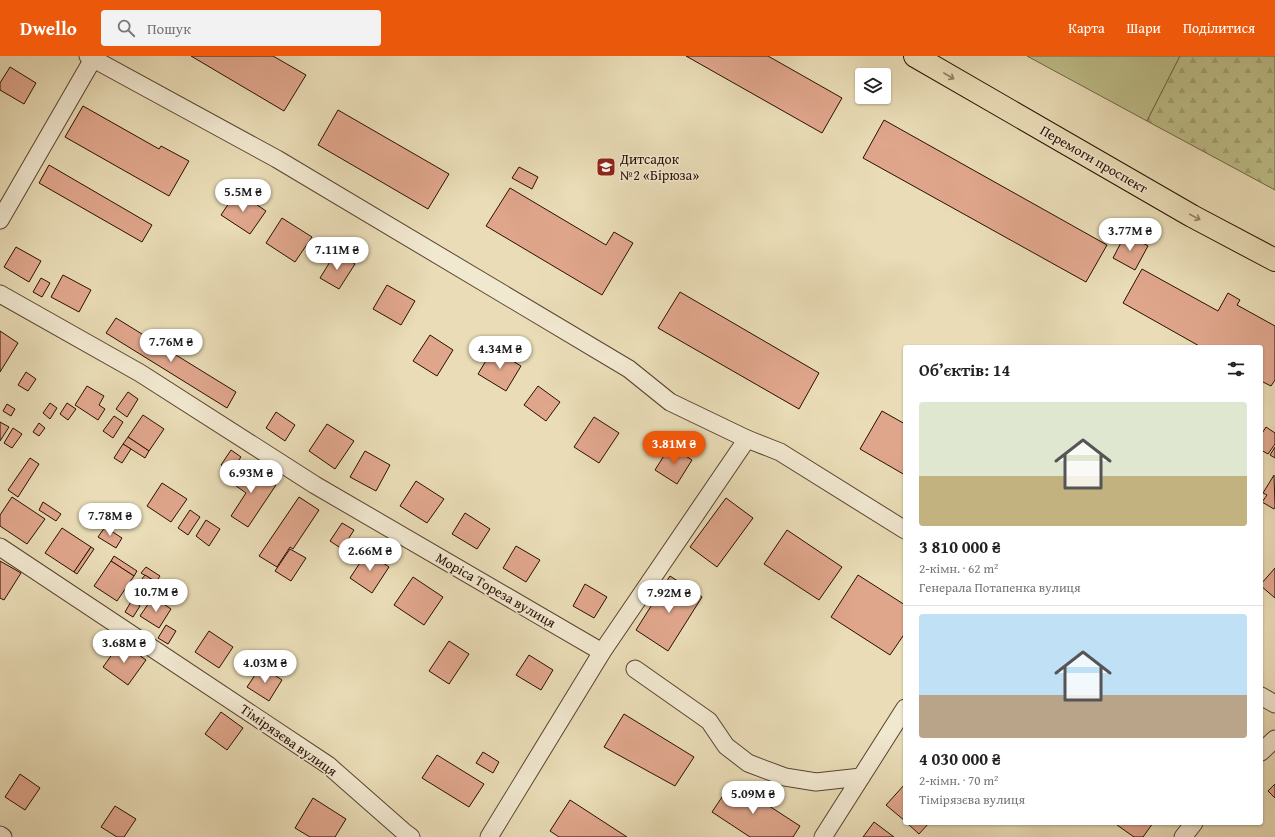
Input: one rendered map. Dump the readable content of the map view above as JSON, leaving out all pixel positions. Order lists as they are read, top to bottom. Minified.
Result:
{"streets":{"main road":["Перемоги проспект"],"street":["Моріса Тореза вулиця","Тімірязєва вулиця"]},"one_way":["Перемоги проспект"],"places":{"school or university":["Дитсадок №2 «Бірюза»"]},"page":{"header":"Dwello","search":"Пошук","nav":["Карта","Шари","Поділитися"],"price":["5.5M ₴","3.77M ₴","7.11M ₴","7.76M ₴","4.34M ₴","3.81M ₴","6.93M ₴","7.78M ₴","2.66M ₴","10.7M ₴","7.92M ₴","3.68M ₴","4.03M ₴","5.09M ₴"],"heading":"Об’єктів: 14","list":[{"name":"3 810 000 ₴","note":"2-кімн. · 62 m² · Генерала Потапенка вулиця"},{"name":"4 030 000 ₴","note":"2-кімн. · 70 m² · Тімірязєва вулиця"}]}}
